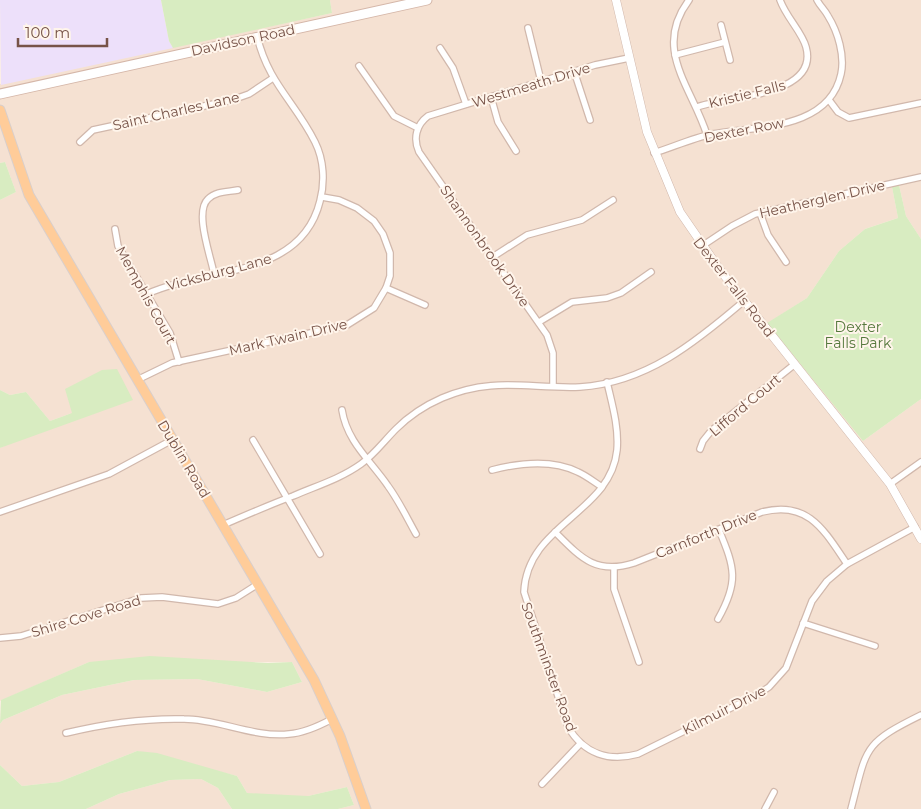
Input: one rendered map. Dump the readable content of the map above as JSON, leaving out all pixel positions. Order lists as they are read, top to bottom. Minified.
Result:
{"streets":{"main road":["Davidson Road","Dublin Road"],"street":["Westmeath Drive","Kristie Falls","Saint Charles Lane","Dexter Row","Heatherglen Drive","Shannonbrook Drive","Vicksburg Lane","Dexter Falls Road","Memphis Court","Mark Twain Drive","Lifford Court","Carnforth Drive","Shire Cove Road","Southminster Road","Kilmuir Drive"]},"crossings":[["Davidson Road","Vicksburg Lane"],["Westmeath Drive","Shannonbrook Drive"],["Westmeath Drive","Dexter Falls Road"],["Saint Charles Lane","Vicksburg Lane"],["Dexter Row","Dexter Falls Road"],["Heatherglen Drive","Dexter Falls Road"],["Vicksburg Lane","Memphis Court"],["Vicksburg Lane","Mark Twain Drive"],["Dexter Falls Road","Lifford Court"],["Dexter Falls Road","Kilmuir Drive"],["Memphis Court","Mark Twain Drive"],["Mark Twain Drive","Dublin Road"],["Dublin Road","Shire Cove Road"],["Carnforth Drive","Southminster Road"],["Carnforth Drive","Kilmuir Drive"],["Southminster Road","Kilmuir Drive"]],"parks":["Dexter Falls Park"],"scale_bar":"100 m"}
